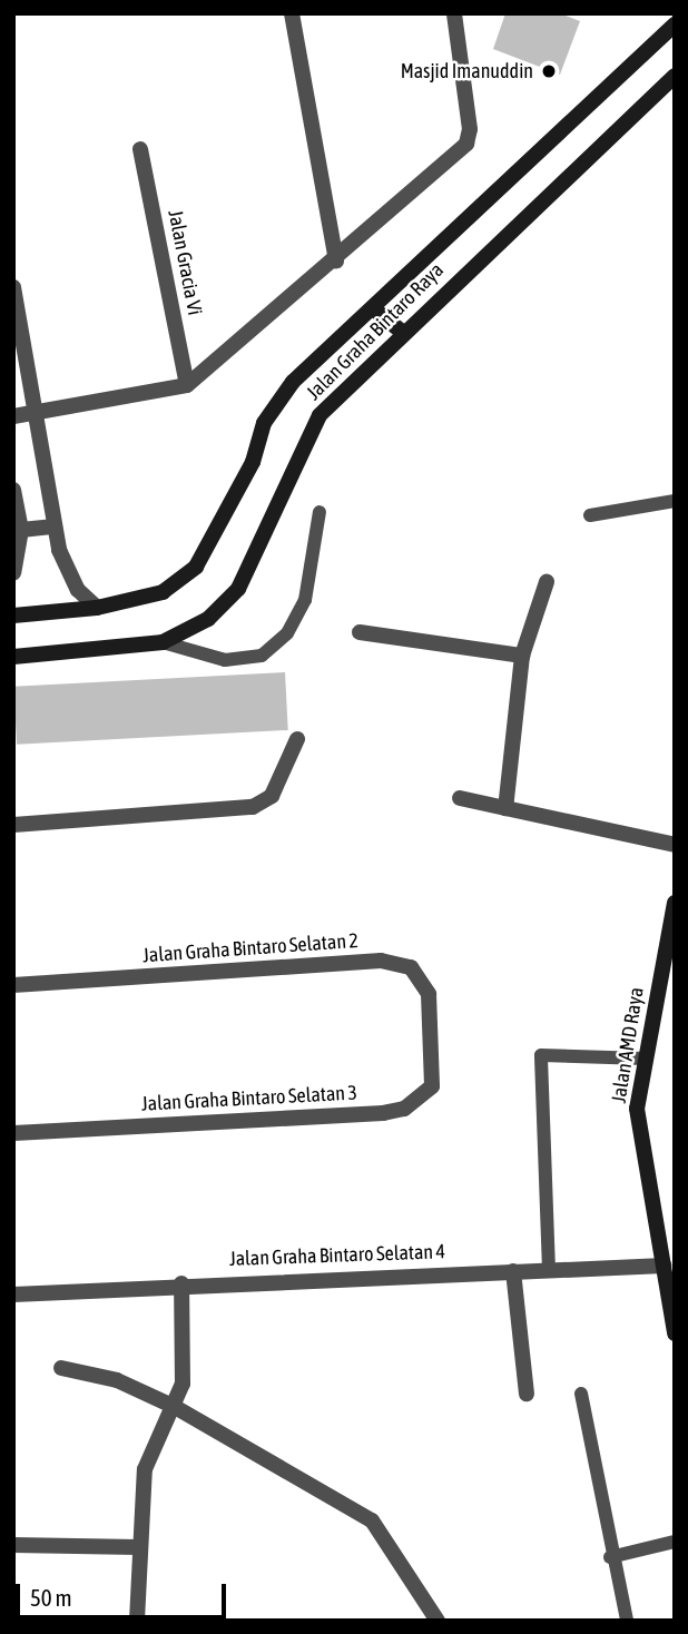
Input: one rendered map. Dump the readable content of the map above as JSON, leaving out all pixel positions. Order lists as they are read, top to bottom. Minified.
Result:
{"streets":{"main road":["Jalan Graha Bintaro Raya","Jalan AMD Raya"],"street":["Jalan Gracia Vi","Jalan Graha Bintaro Selatan 2","Jalan Graha Bintaro Selatan 3","Jalan Graha Bintaro Selatan 4"]},"crossings":[["Jalan Graha Bintaro Selatan 2","Jalan Graha Bintaro Selatan 3"],["Jalan AMD Raya","Jalan Graha Bintaro Selatan 4"]],"places":["Masjid Imanuddin"],"scale_bar":"50 m"}
